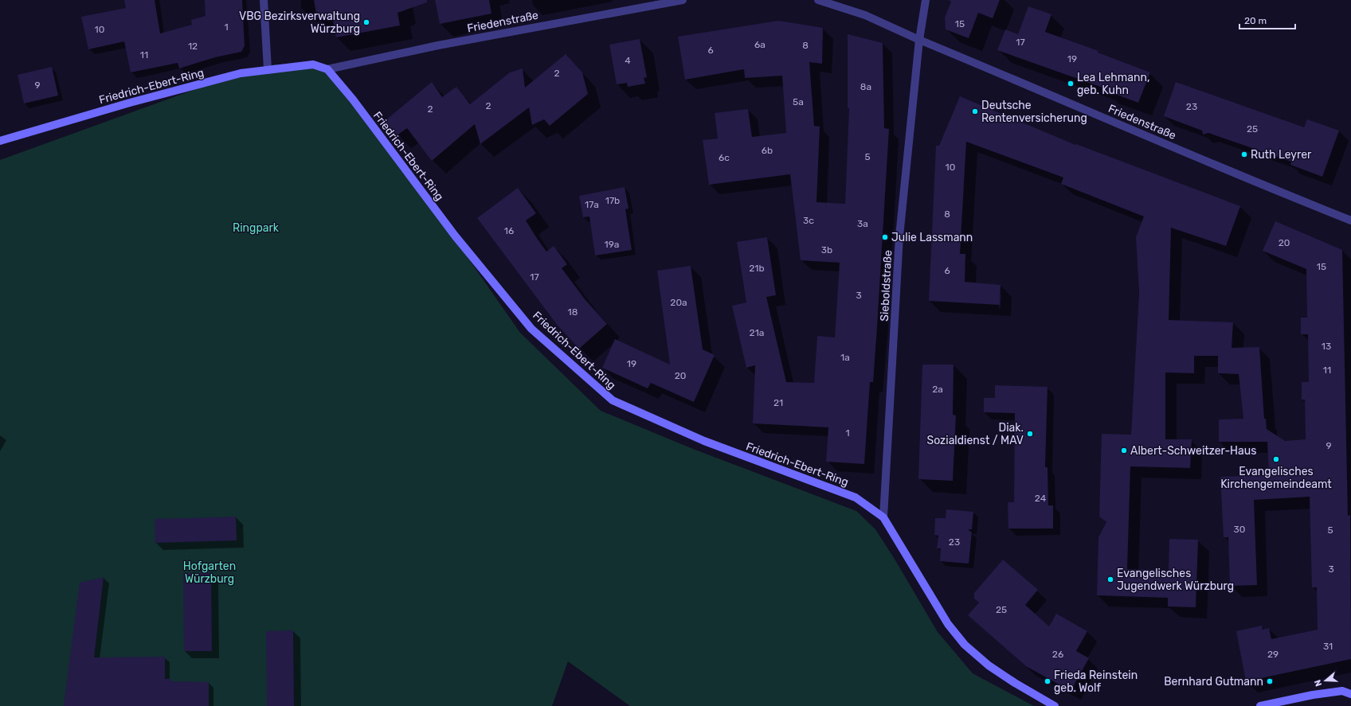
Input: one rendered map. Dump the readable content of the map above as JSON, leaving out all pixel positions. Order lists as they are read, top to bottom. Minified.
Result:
{"streets":{"main road":["Friedrich-Ebert-Ring"],"street":["Friedenstraße","Sieboldstraße"]},"crossings":[["Friedenstraße","Friedrich-Ebert-Ring"],["Friedenstraße","Sieboldstraße"],["Friedrich-Ebert-Ring","Sieboldstraße"]],"parks":["Ringpark","Hofgarten Würzburg"],"places":["VBG Bezirksverwaltung Würzburg","Lea Lehmann, geb. Kuhn","Deutsche Rentenversicherung","Ruth Leyrer","Julie Lassmann","Diak. Sozialdienst / MAV","Albert-Schweitzer-Haus","Evangelisches Kirchengemeindeamt","Evangelisches Jugendwerk Würzburg","Frieda Reinstein geb. Wolf","Bernhard Gutmann"],"house_numbers":["15","1","10","17","6a","8","12","6","11","19","4","2","9","8a","5a","2","23","2","25","6b","5","6c","10","17b","17a","8","3c","3a","16","20","19a","3b","15","21b","6","17","3","20a","18","21a","13","1a","19","11","20","2a","21","1","9","24","30","5","23","3","25","31","26","29"],"scale_bar":"20 m","north":"left"}
